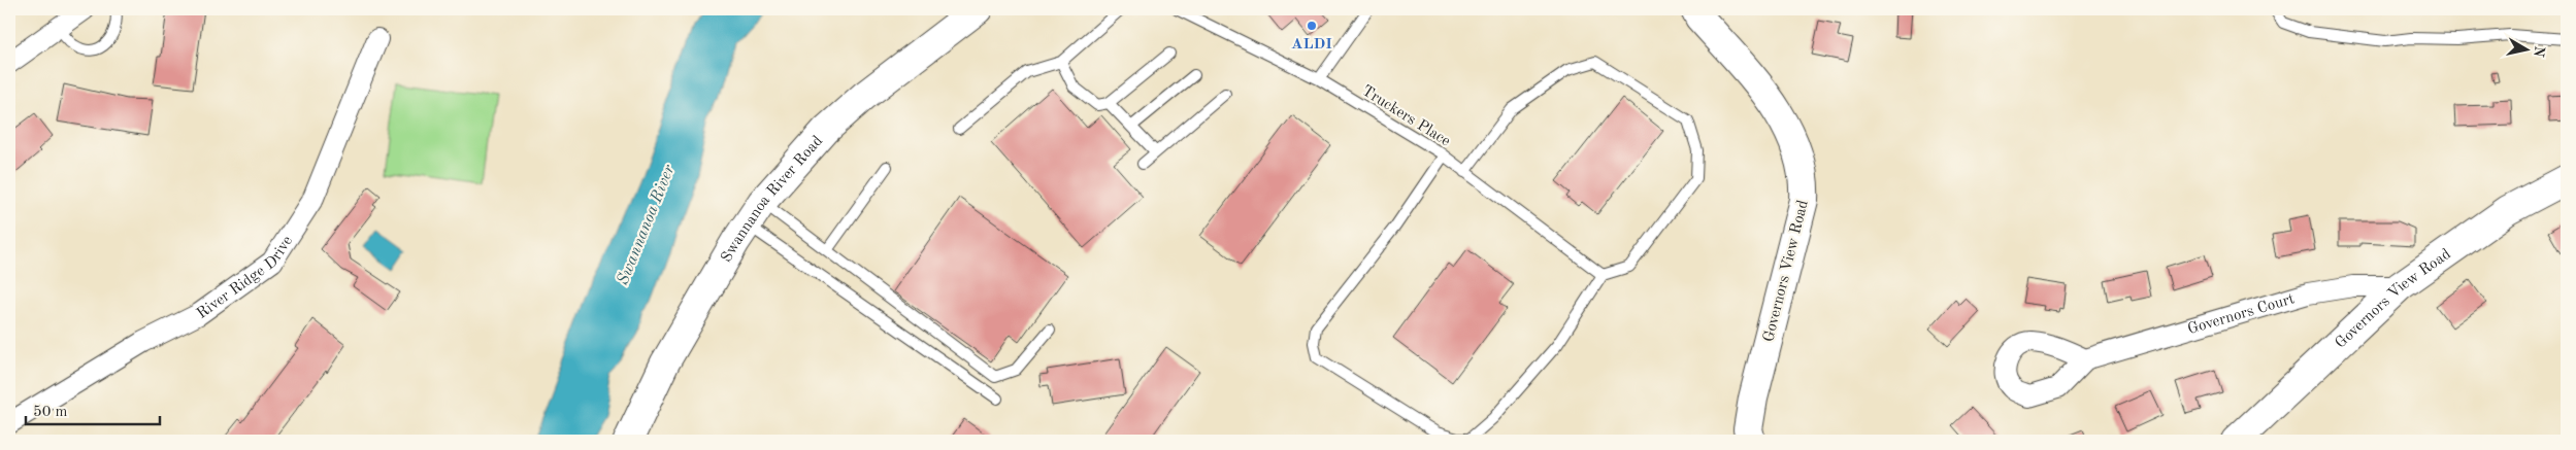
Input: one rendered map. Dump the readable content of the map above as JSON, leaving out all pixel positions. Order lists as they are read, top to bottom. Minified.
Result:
{"streets":{"street":["Swannanoa River Road","Governors View Road","River Ridge Drive","Governors Court"],"lane":["Truckers Place"]},"crossings":[["Governors View Road","Governors Court"]],"water":["Swannanoa River"],"places":["ALDI"],"scale_bar":"50 m","north":"right"}
